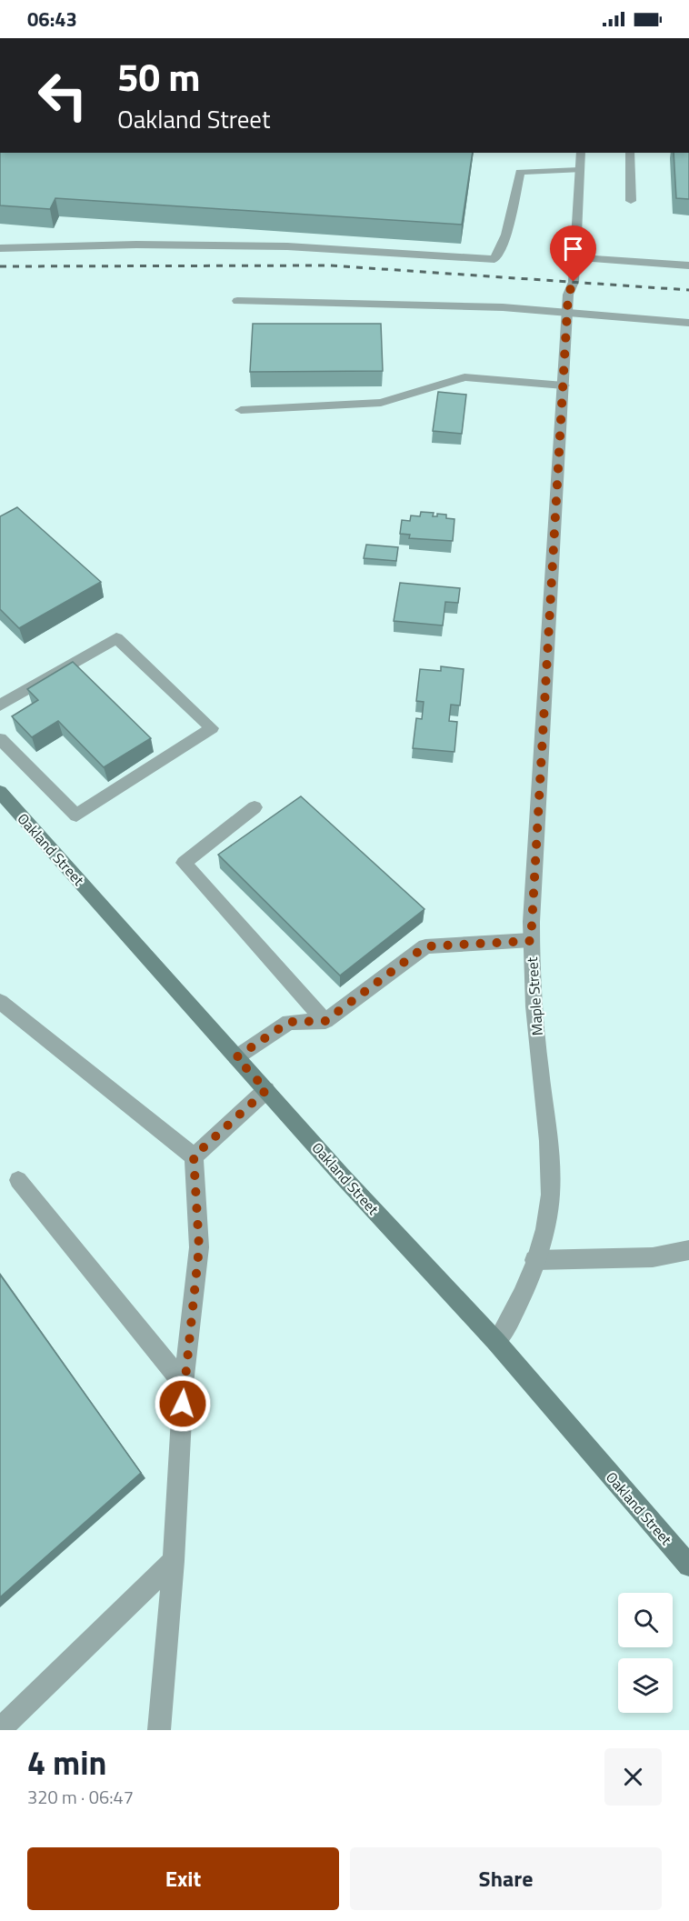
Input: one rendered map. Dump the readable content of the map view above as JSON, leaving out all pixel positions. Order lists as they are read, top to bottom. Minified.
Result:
{"streets":{"main road":["Oakland Street"],"street":["Maple Street"]},"crossings":[["Oakland Street","Maple Street"]],"page":{"status":"06:43","turn":["50 m","Oakland Street"],"heading":["4 min","320 m · 06:47"],"buttons":["Exit","Share"]}}
